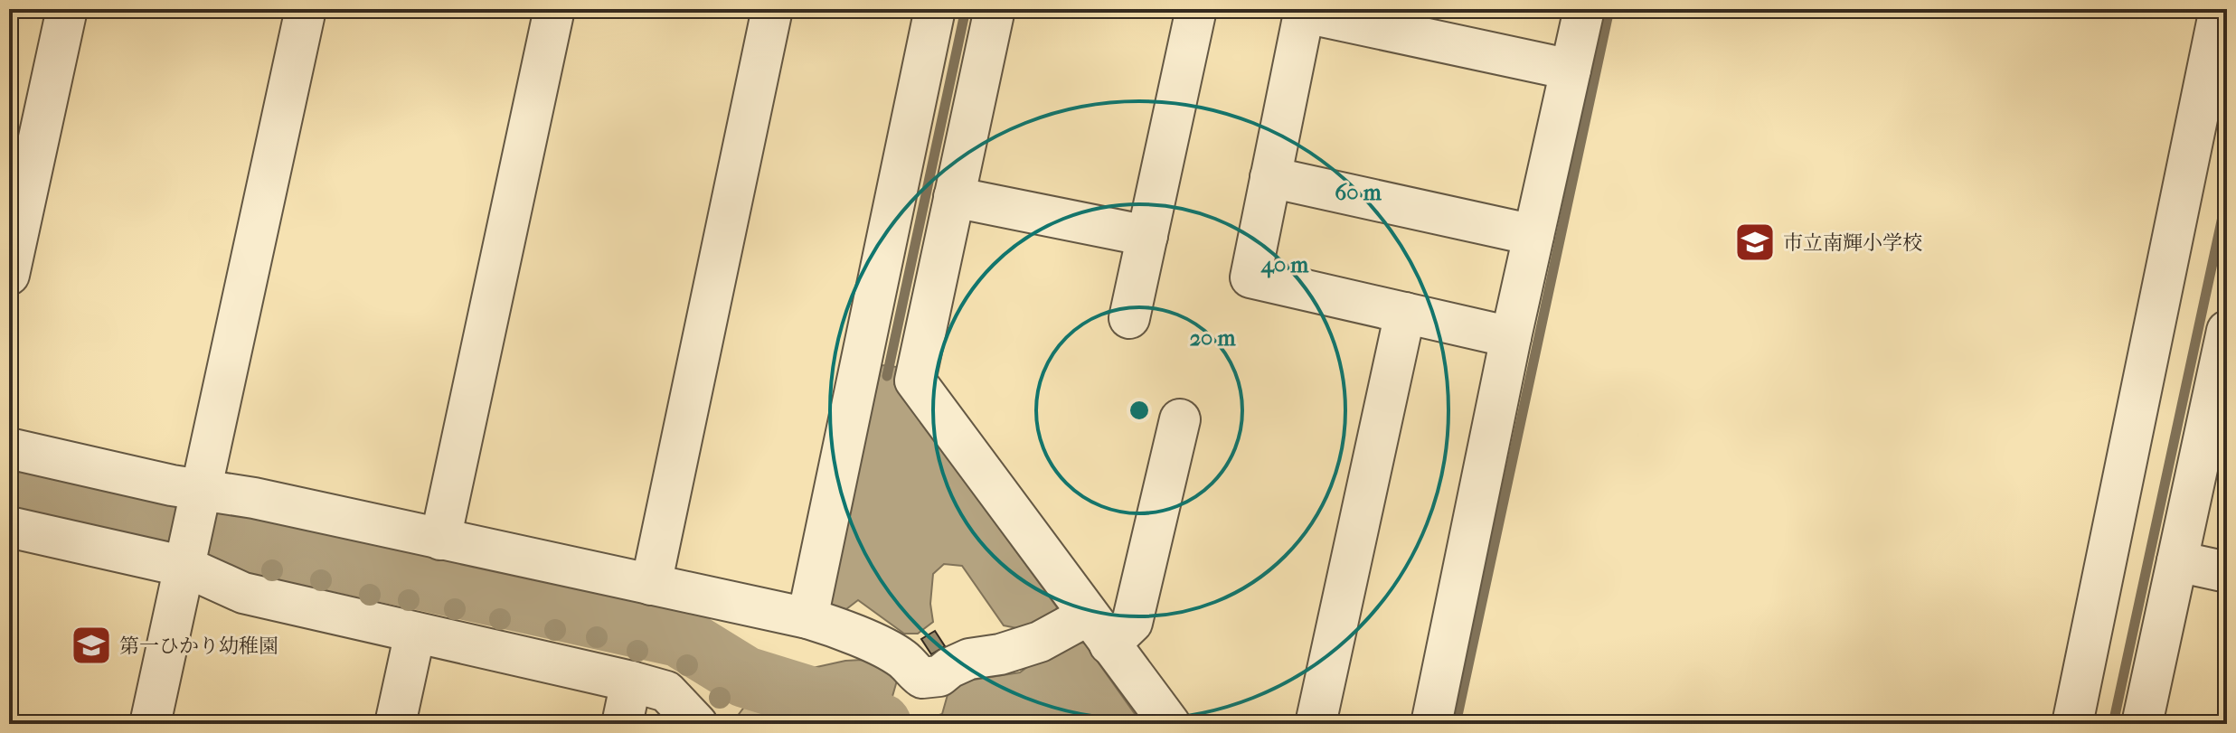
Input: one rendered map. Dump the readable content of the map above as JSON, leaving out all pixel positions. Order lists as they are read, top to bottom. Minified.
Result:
{"places":{"school or university":["市立南輝小学校","第一ひかり幼稚園"]},"rings":["60 m","40 m","20 m"]}
